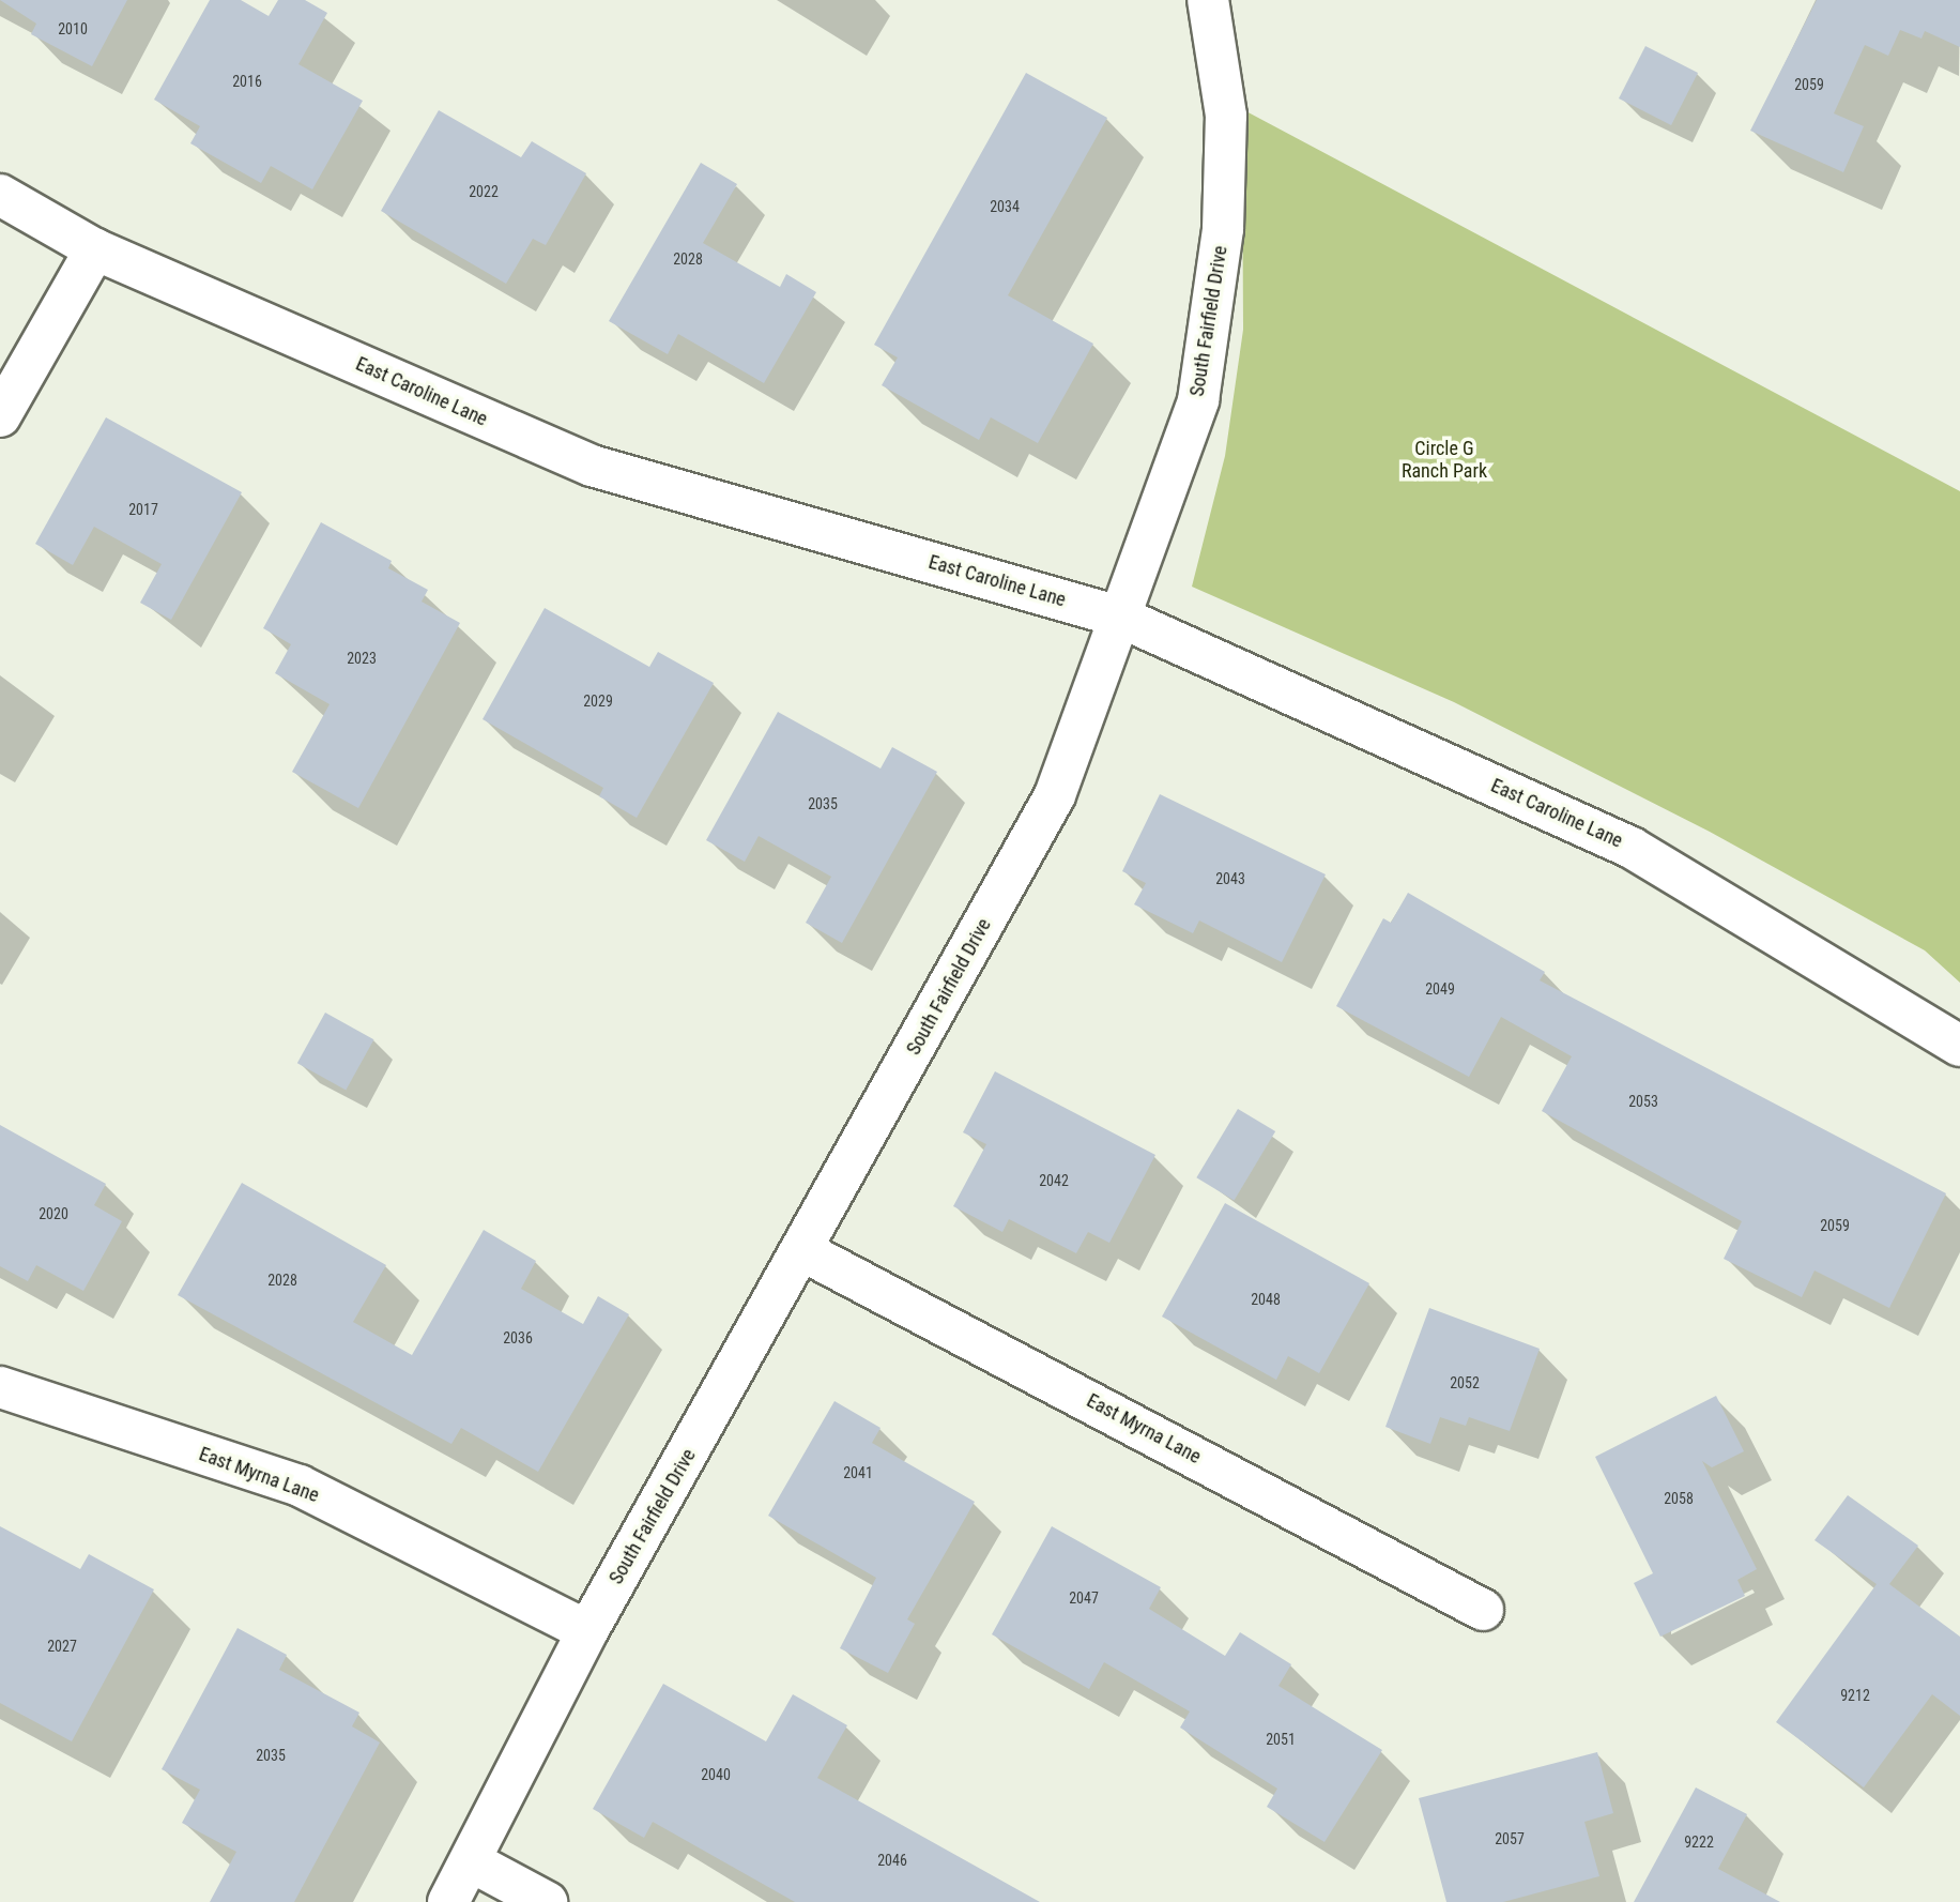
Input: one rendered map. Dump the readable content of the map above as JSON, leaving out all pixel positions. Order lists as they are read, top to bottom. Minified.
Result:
{"streets":{"street":["South Fairfield Drive","East Caroline Lane","East Myrna Lane"]},"crossings":[["South Fairfield Drive","East Caroline Lane"],["South Fairfield Drive","East Myrna Lane"]],"parks":["Circle G Ranch Park"],"house_numbers":["2010","2016","2059","2022","2034","2028","2017","2023","2029","2035","2043","2049","2053","2042","2020","2059","2028","2048","2036","2052","2041","2058","2047","2027","9212","2051","2035","2040","2057","9222","2046"]}
